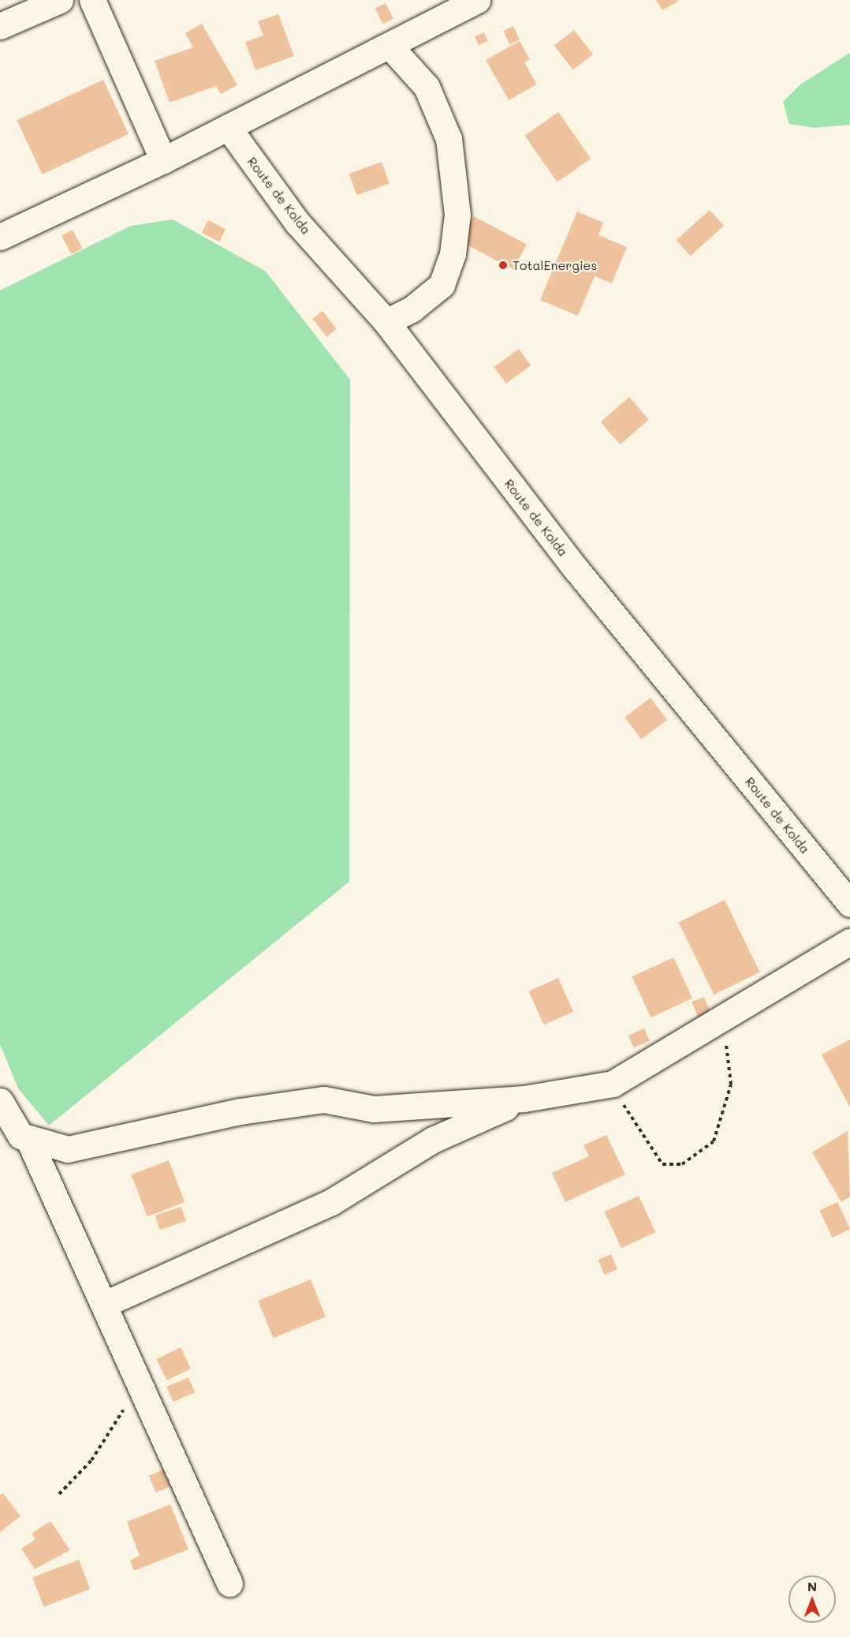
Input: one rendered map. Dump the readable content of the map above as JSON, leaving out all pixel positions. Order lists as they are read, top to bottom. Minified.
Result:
{"streets":{"street":["Route de Kolda"]},"places":["TotalEnergies"],"north":"top"}
